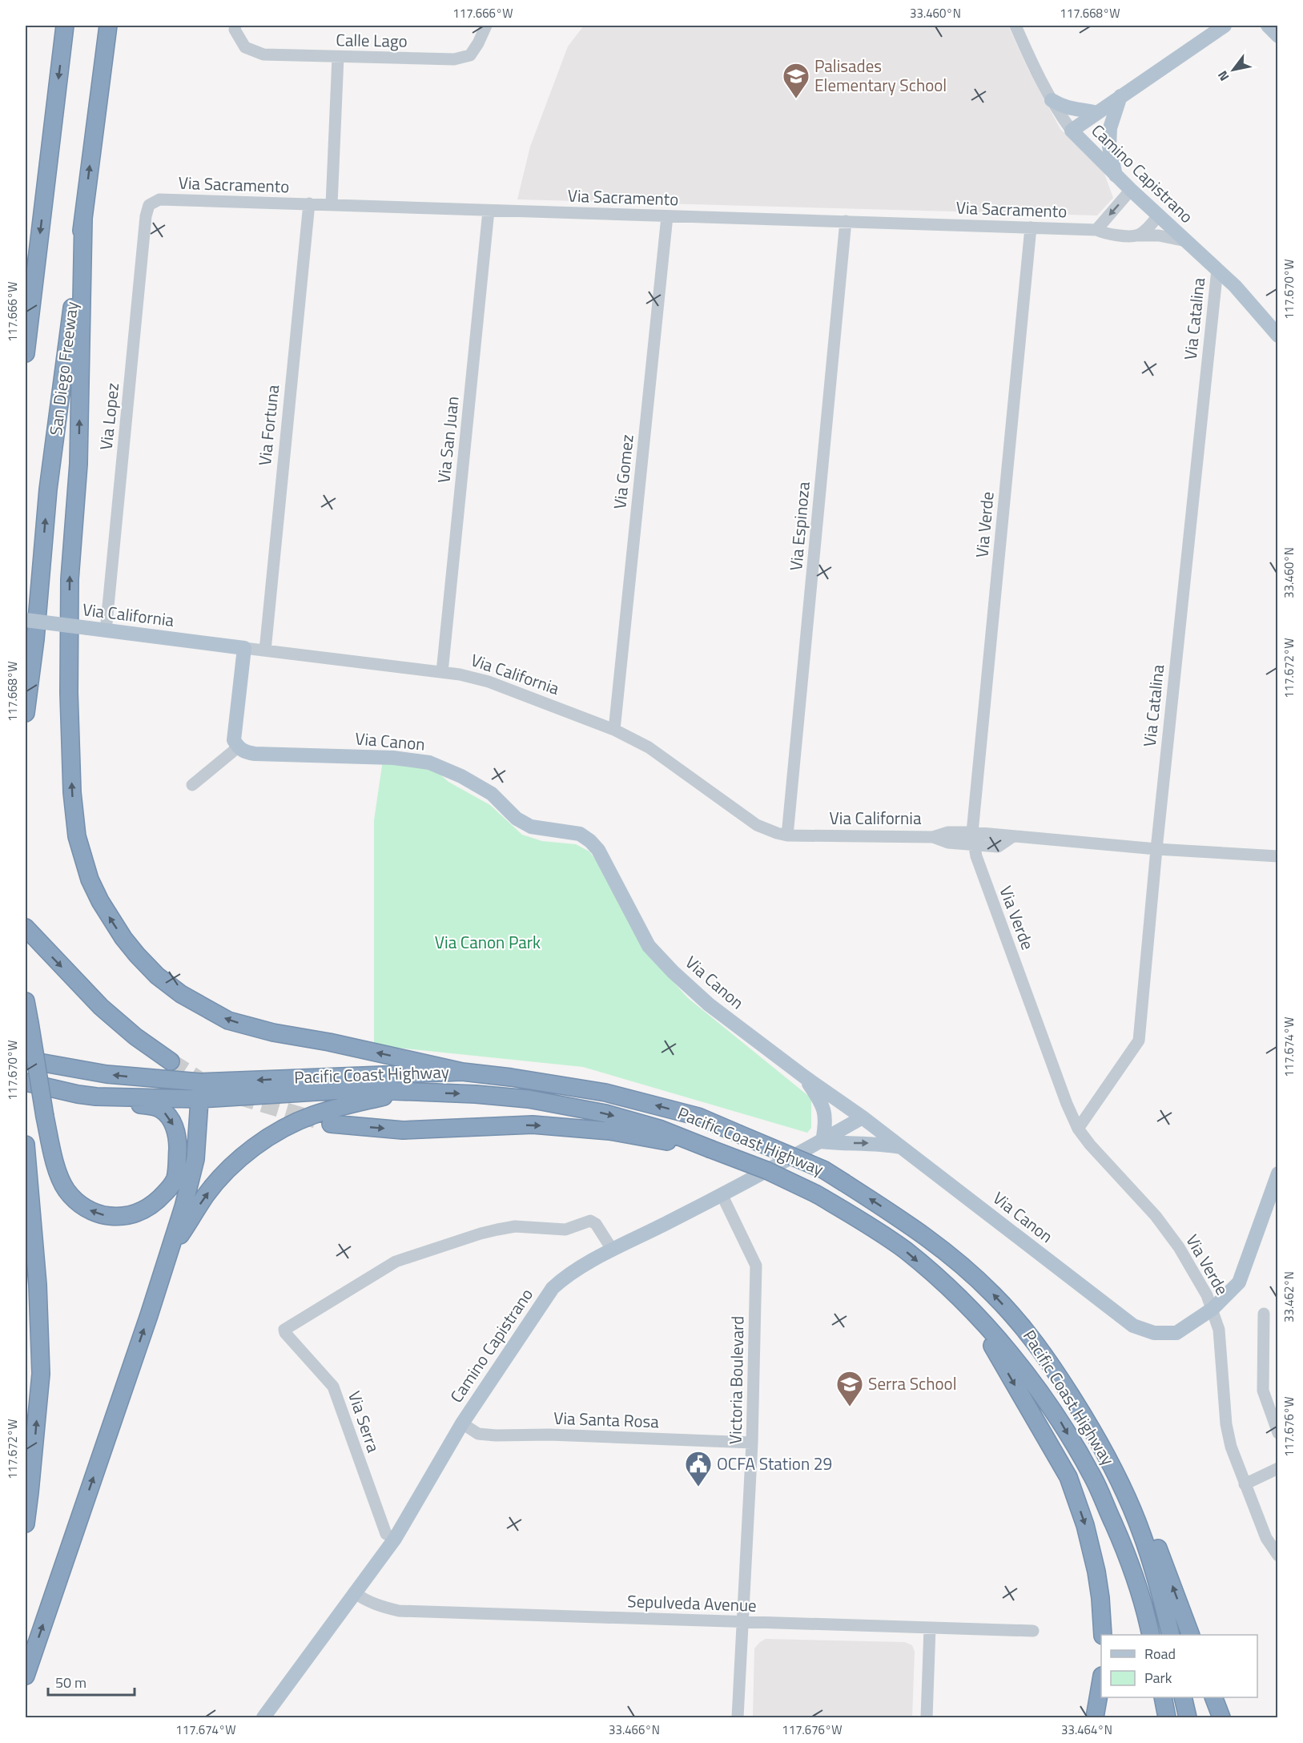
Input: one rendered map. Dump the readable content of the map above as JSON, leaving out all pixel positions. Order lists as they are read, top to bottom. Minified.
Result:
{"streets":{"highway":["San Diego Freeway","Pacific Coast Highway"],"main road":["Camino Capistrano","Via California","Via Canon"],"street":["Calle Lago","Via Sacramento","Via Catalina","Via Lopez","Via Fortuna","Via San Juan","Via Gomez","Via Verde","Via Espinoza","Victoria Boulevard","Via Santa Rosa","Via Serra","Sepulveda Avenue"]},"crossings":[["Camino Capistrano","Via Sacramento"],["Camino Capistrano","Via Catalina"],["Camino Capistrano","Via Canon"],["Camino Capistrano","Victoria Boulevard"],["Camino Capistrano","Via Santa Rosa"],["Camino Capistrano","Via Serra"],["Camino Capistrano","Sepulveda Avenue"],["Via Sacramento","Via Lopez"],["Via Sacramento","Via Fortuna"],["Via Sacramento","Via San Juan"],["Via Sacramento","Via Gomez"],["Via Sacramento","Via Verde"],["Via Sacramento","Via Espinoza"],["Via Catalina","Via Verde"],["Via Catalina","Via California"],["Via Lopez","Via California"],["Via Fortuna","Via California"],["Via San Juan","Via California"],["Via Gomez","Via California"],["Via Verde","Via California"],["Via Verde","Via Canon"],["Via Espinoza","Via California"],["Victoria Boulevard","Via Santa Rosa"],["Victoria Boulevard","Sepulveda Avenue"]],"parks":["Via Canon Park"],"places":{"school or university":["Palisades Elementary School","Serra School"],"public building":["OCFA Station 29"]},"legend":["Road","Park"],"scale_bar":"50 m","north":"bottom left","coordinates":["117.666°W","33.460°N","117.668°W","117.670°W","117.672°W","117.674°W","33.462°N","117.676°W","33.466°N","33.464°N"]}
